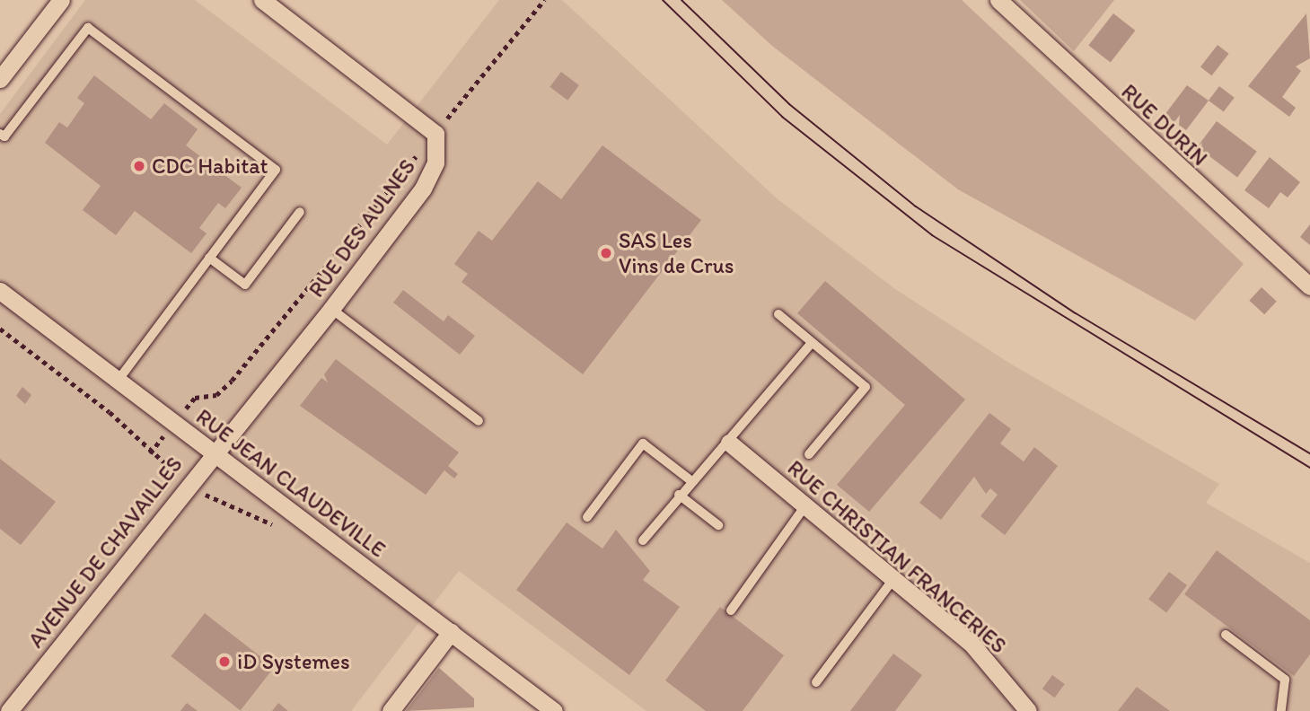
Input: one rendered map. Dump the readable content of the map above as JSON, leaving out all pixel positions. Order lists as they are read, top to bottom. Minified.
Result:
{"streets":{"street":["RUE DURIN","RUE DES AULNES","RUE JEAN CLAUDEVILLE","AVENUE DE CHAVAILLES","RUE CHRISTIAN FRANCERIES"]},"crossings":[["RUE DES AULNES","RUE JEAN CLAUDEVILLE"],["RUE DES AULNES","AVENUE DE CHAVAILLES"],["RUE JEAN CLAUDEVILLE","AVENUE DE CHAVAILLES"]],"places":["CDC Habitat","SAS Les Vins de Crus","iD Systemes"]}
